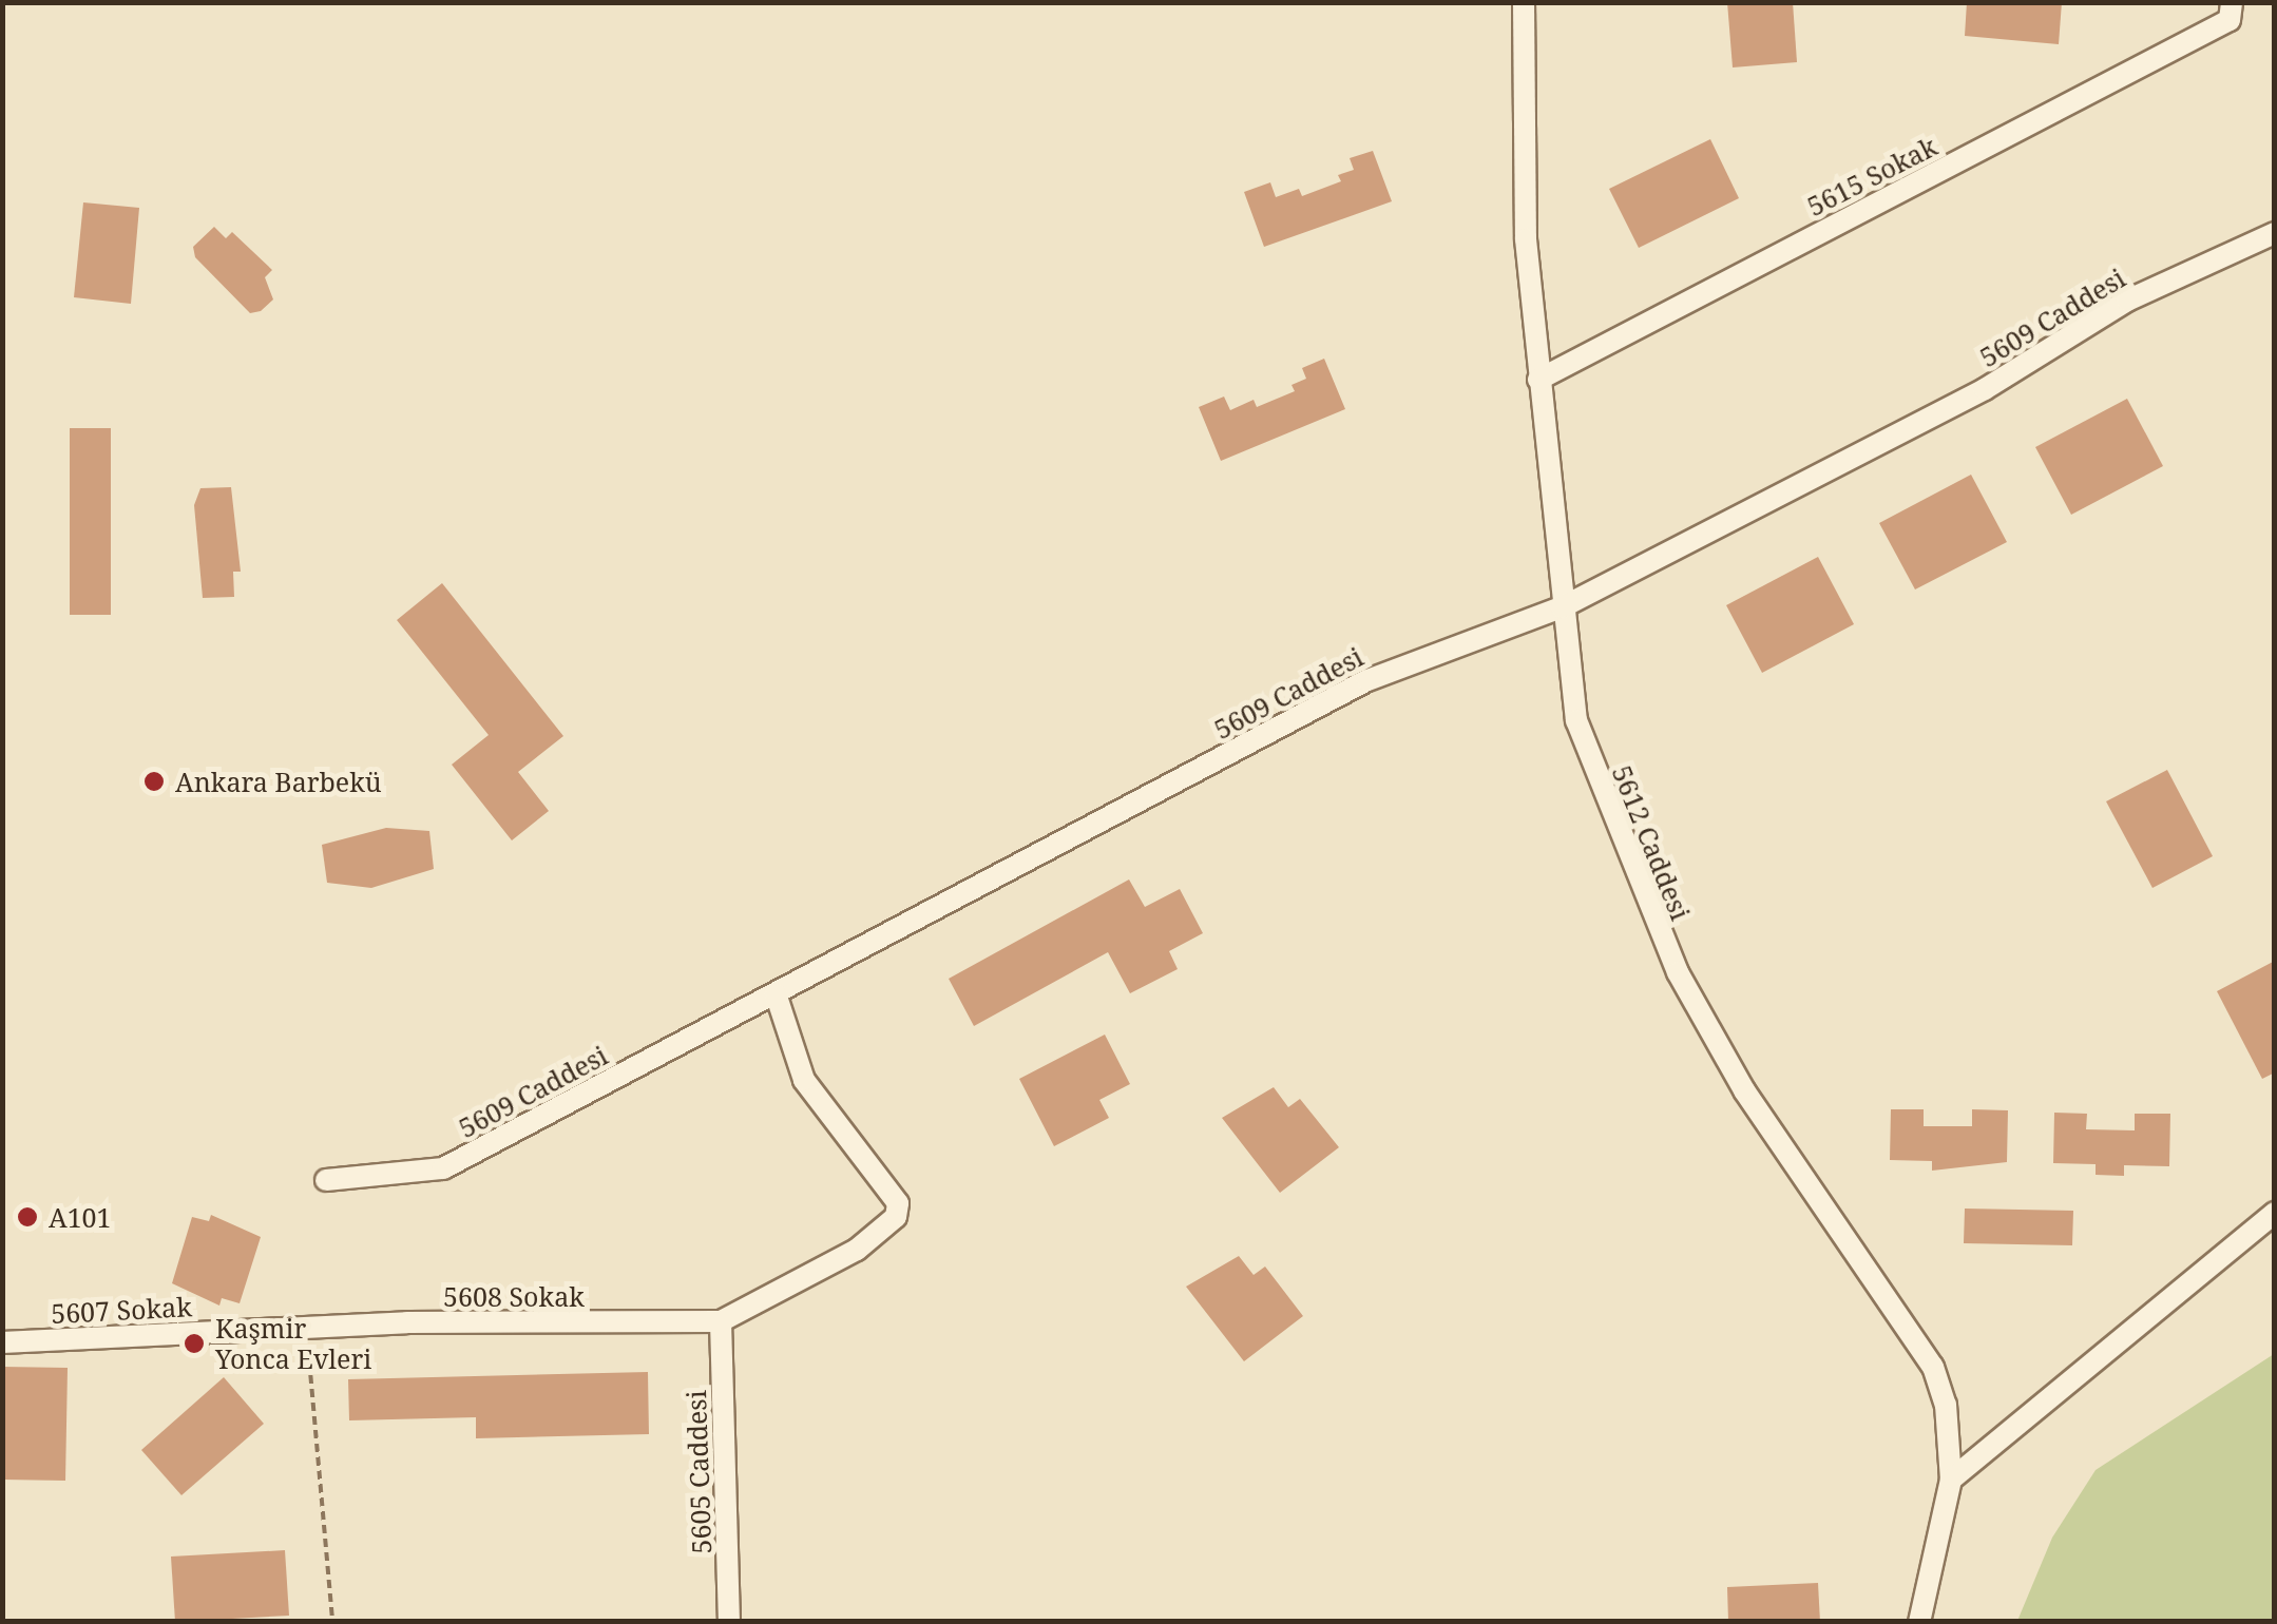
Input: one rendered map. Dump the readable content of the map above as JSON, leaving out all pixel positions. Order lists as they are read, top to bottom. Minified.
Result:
{"streets":{"street":["5615 Sokak","5609 Caddesi","5612 Caddesi","5608 Sokak","5607 Sokak","5605 Caddesi"]},"crossings":[["5615 Sokak","5612 Caddesi"],["5609 Caddesi","5612 Caddesi"],["5608 Sokak","5607 Sokak"],["5608 Sokak","5605 Caddesi"]],"places":["Ankara Barbekü","A101","Kaşmir Yonca Evleri"]}
